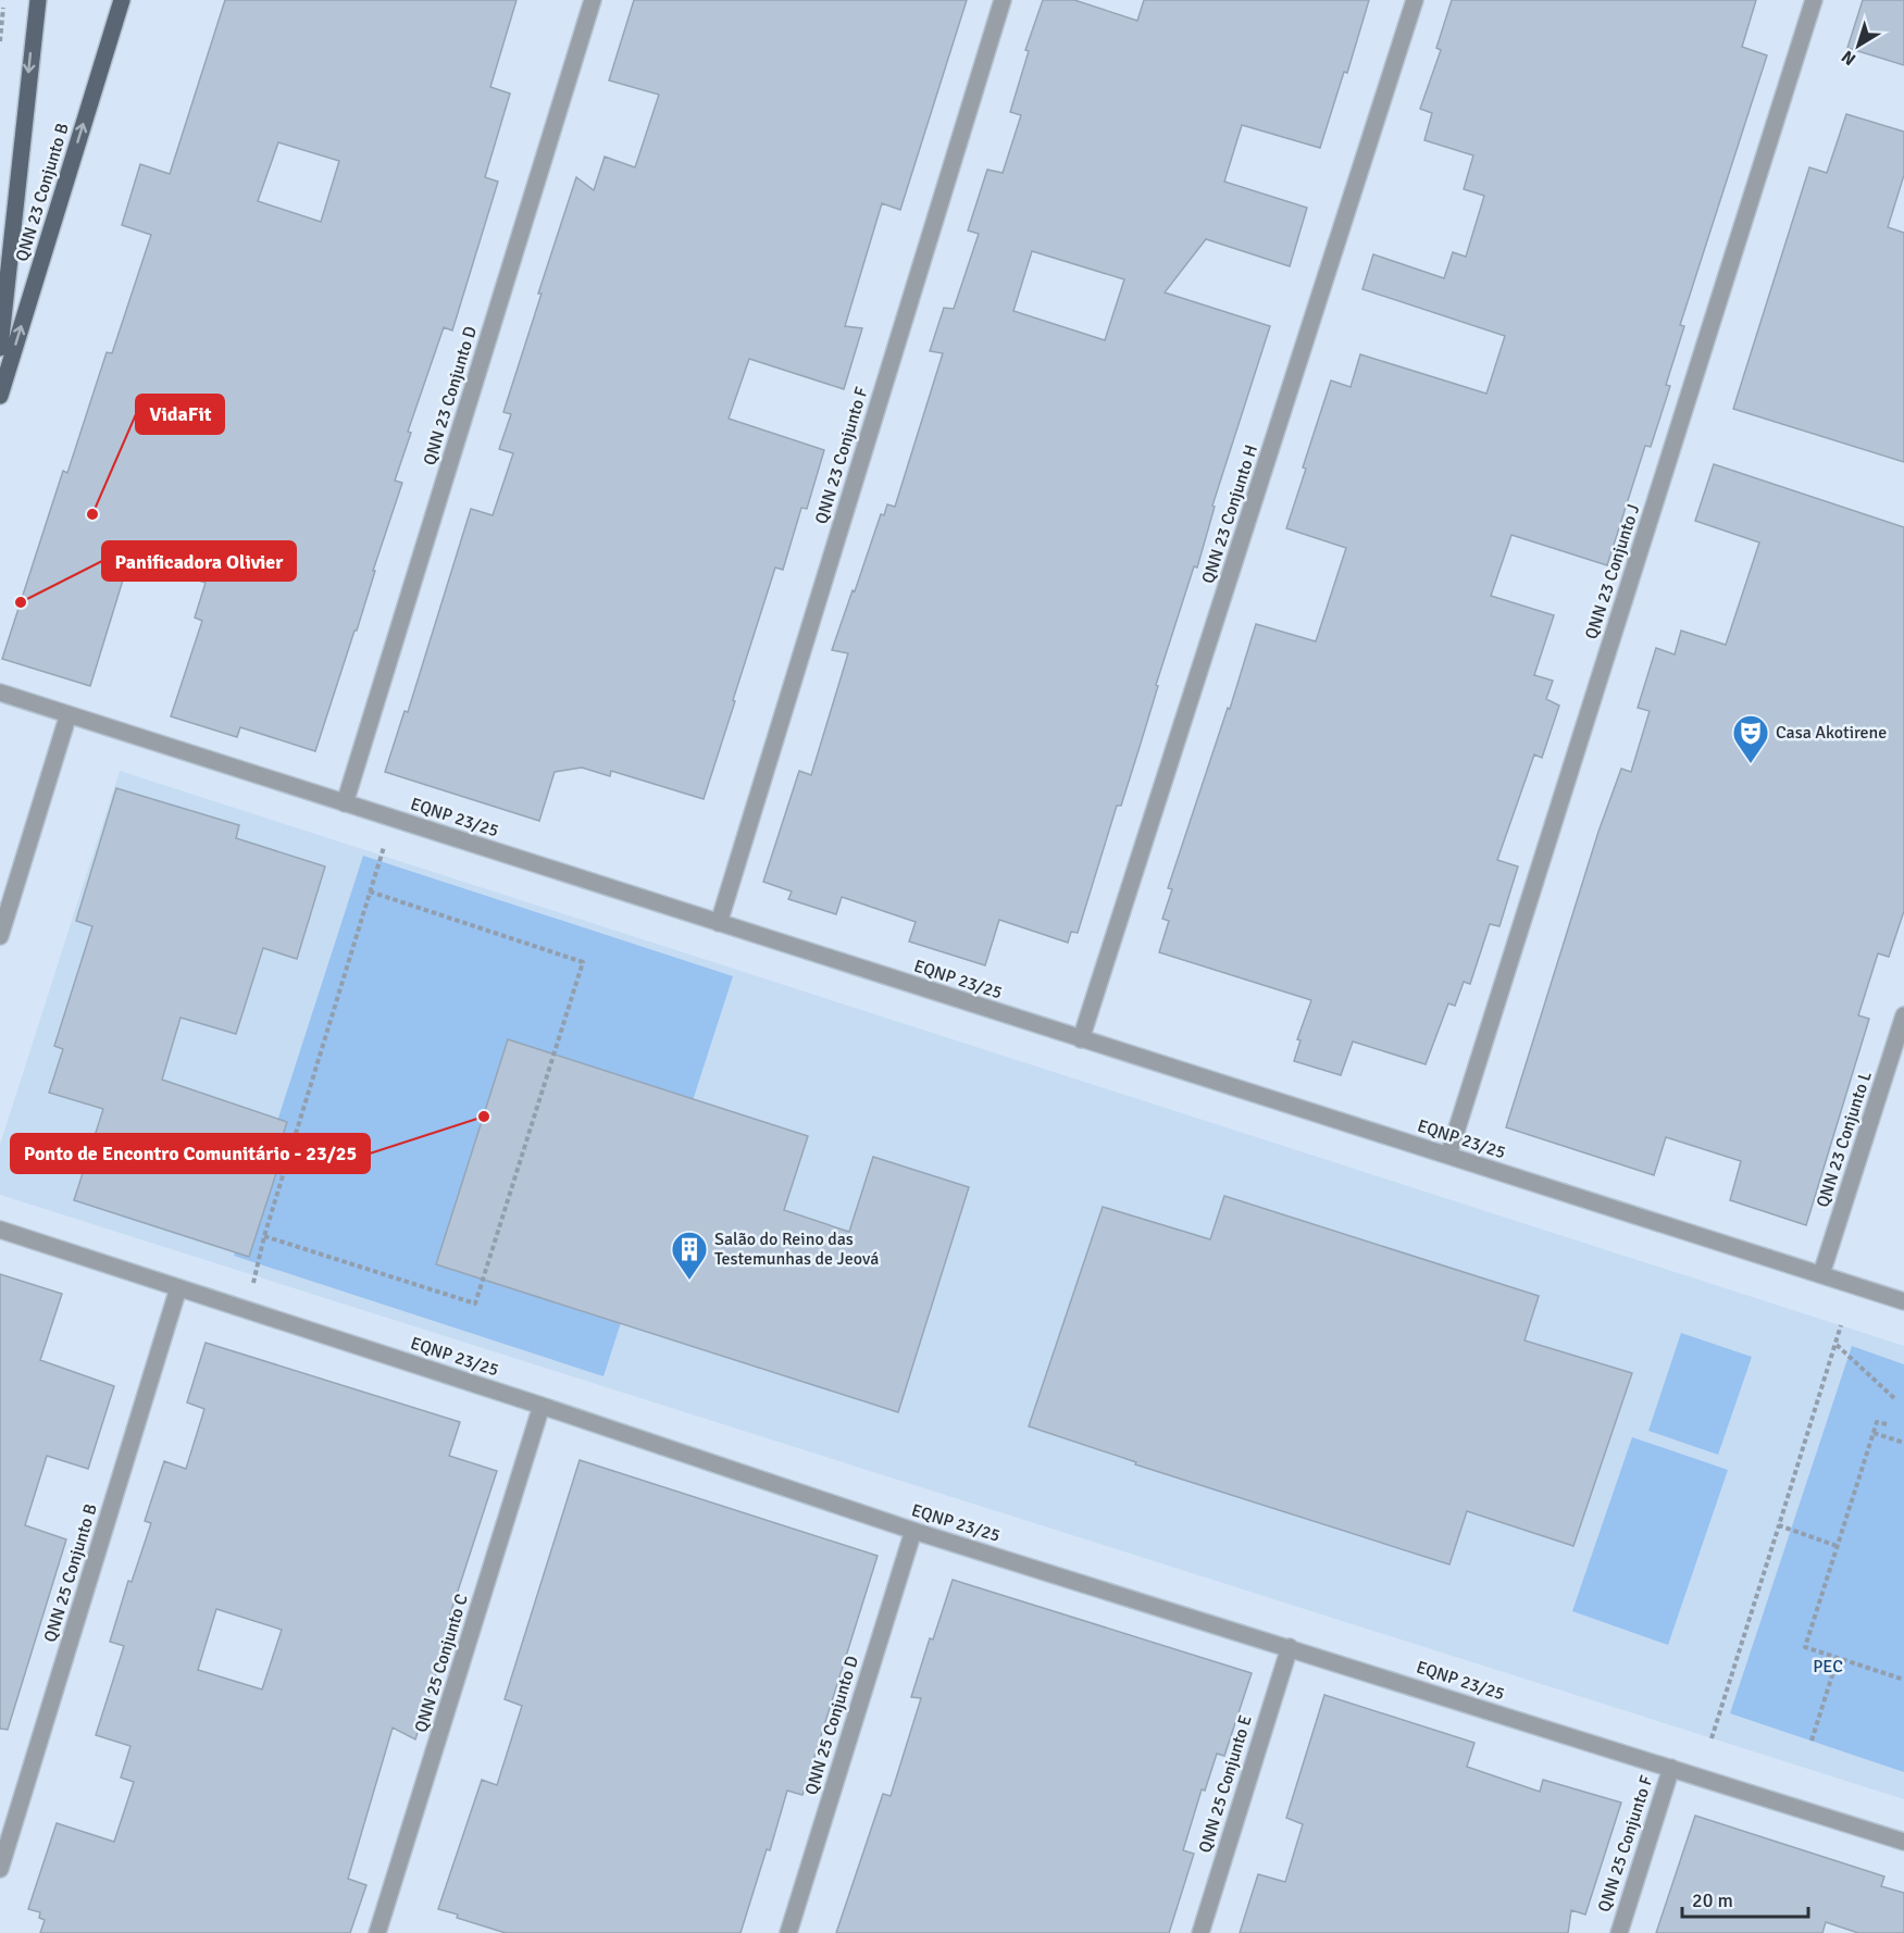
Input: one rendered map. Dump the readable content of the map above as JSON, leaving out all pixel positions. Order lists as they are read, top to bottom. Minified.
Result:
{"streets":{"main road":["QNN 23 Conjunto B"],"street":["QNN 23 Conjunto D","QNN 23 Conjunto F","QNN 23 Conjunto H","QNN 23 Conjunto J","EQNP 23/25","QNN 23 Conjunto L","QNN 25 Conjunto B","QNN 25 Conjunto C","QNN 25 Conjunto D","QNN 25 Conjunto E","QNN 25 Conjunto F"]},"crossings":[["QNN 23 Conjunto D","EQNP 23/25"],["QNN 23 Conjunto F","EQNP 23/25"],["QNN 23 Conjunto H","EQNP 23/25"],["QNN 23 Conjunto J","EQNP 23/25"],["EQNP 23/25","QNN 23 Conjunto L"],["EQNP 23/25","QNN 25 Conjunto B"],["EQNP 23/25","QNN 25 Conjunto C"],["EQNP 23/25","QNN 25 Conjunto D"],["EQNP 23/25","QNN 25 Conjunto E"],["EQNP 23/25","QNN 25 Conjunto F"]],"parks":["PEC"],"places":{"other":["VidaFit","Panificadora Olivier","Ponto de Encontro Comunitário - 23/25"],"theatre":["Casa Akotirene"],"building":["Salão do Reino das Testemunhas de Jeová"]},"scale_bar":"20 m","north":"bottom left"}
